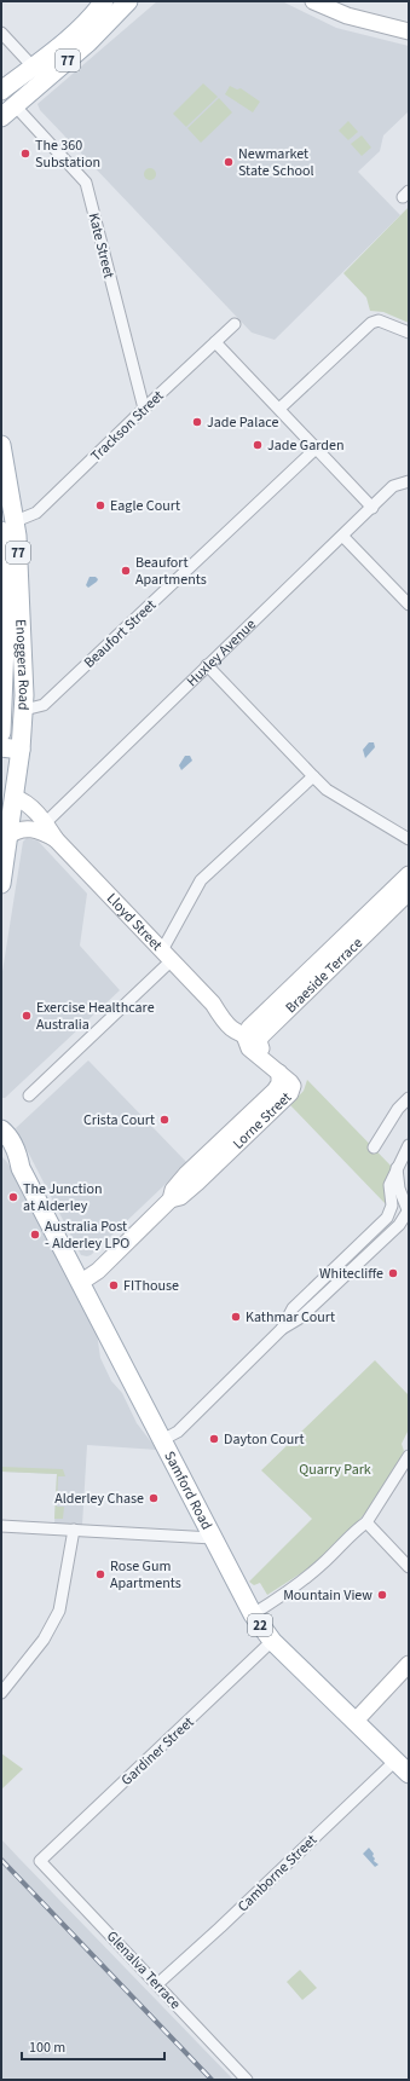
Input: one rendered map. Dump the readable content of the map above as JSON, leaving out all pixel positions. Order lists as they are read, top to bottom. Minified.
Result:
{"streets":{"main road":["77","Enoggera Road","Samford Road","22"],"street":["Kate Street","Trackson Street","Beaufort Street","Huxley Avenue","Lloyd Street","Braeside Terrace","Lorne Street","Gardiner Street","Camborne Street","Glenalva Terrace"]},"crossings":[["77","Kate Street"],["Kate Street","Trackson Street"],["Trackson Street","Enoggera Road"],["Beaufort Street","Enoggera Road"],["Huxley Avenue","Lloyd Street"],["Enoggera Road","Lloyd Street"],["Lloyd Street","Braeside Terrace"],["Lloyd Street","Lorne Street"],["Braeside Terrace","Lorne Street"],["Lorne Street","Samford Road"],["Samford Road","Gardiner Street"],["Samford Road","Camborne Street"],["Gardiner Street","Glenalva Terrace"],["Camborne Street","Glenalva Terrace"]],"parks":["Quarry Park"],"places":["The 360 Substation","Newmarket State School","Jade Palace","Jade Garden","Eagle Court","Beaufort Apartments","Exercise Healthcare Australia","Crista Court","The Junction at Alderley","Australia Post - Alderley LPO","Whitecliffe","FIThouse","Kathmar Court","Dayton Court","Alderley Chase","Rose Gum Apartments","Mountain View"],"scale_bar":"100 m"}
